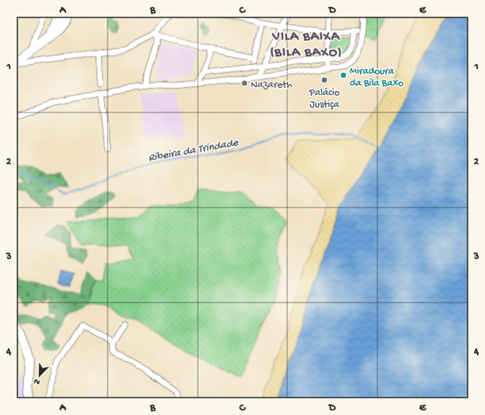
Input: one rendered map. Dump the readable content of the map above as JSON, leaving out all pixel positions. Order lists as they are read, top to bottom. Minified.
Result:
{"districts":["VILA BAIXA (BILA BAXO)"],"water":["Ribeira da Trindade"],"places":["Miradoura da Bila Baxo","Palácio Justiça","Nazareth"],"north":"bottom left","grid":{"columns":["A","B","C","D","E"],"rows":["1","2","3","4"]}}
